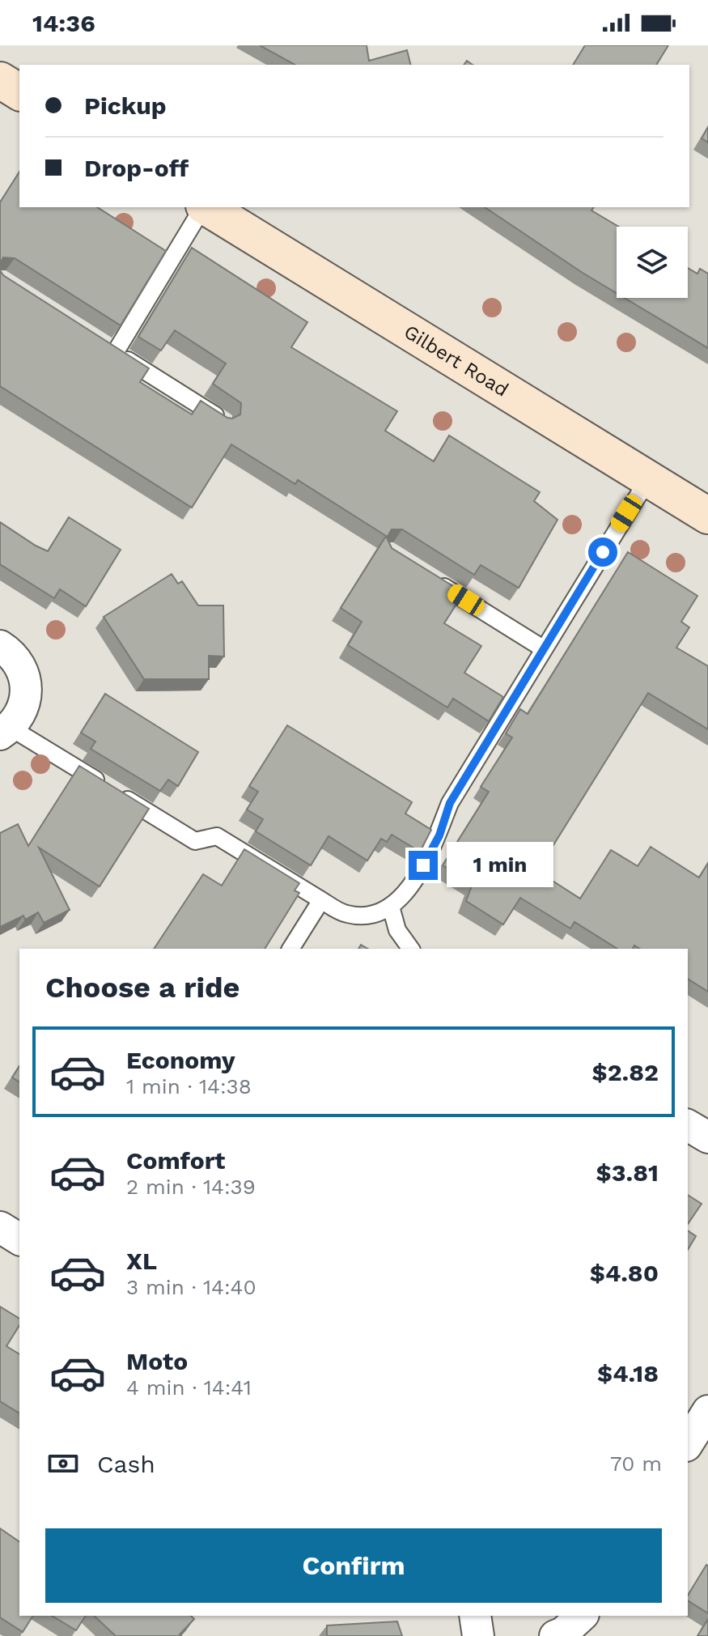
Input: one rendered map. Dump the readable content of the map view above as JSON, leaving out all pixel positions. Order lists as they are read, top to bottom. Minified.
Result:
{"streets":{"main road":["Gilbert Road"]},"page":{"status":"14:36","banner":["Pickup","Drop-off"],"bubble":"1 min","heading":"Choose a ride","list":[{"name":"Economy","note":"1 min · 14:38","value":"$2.82"},{"name":"Comfort","note":"2 min · 14:39","value":"$3.81"},{"name":"XL","note":"3 min · 14:40","value":"$4.80"},{"name":"Moto","note":"4 min · 14:41","value":"$4.18"}],"pay":["Cash","70 m"],"buttons":"Confirm"}}
